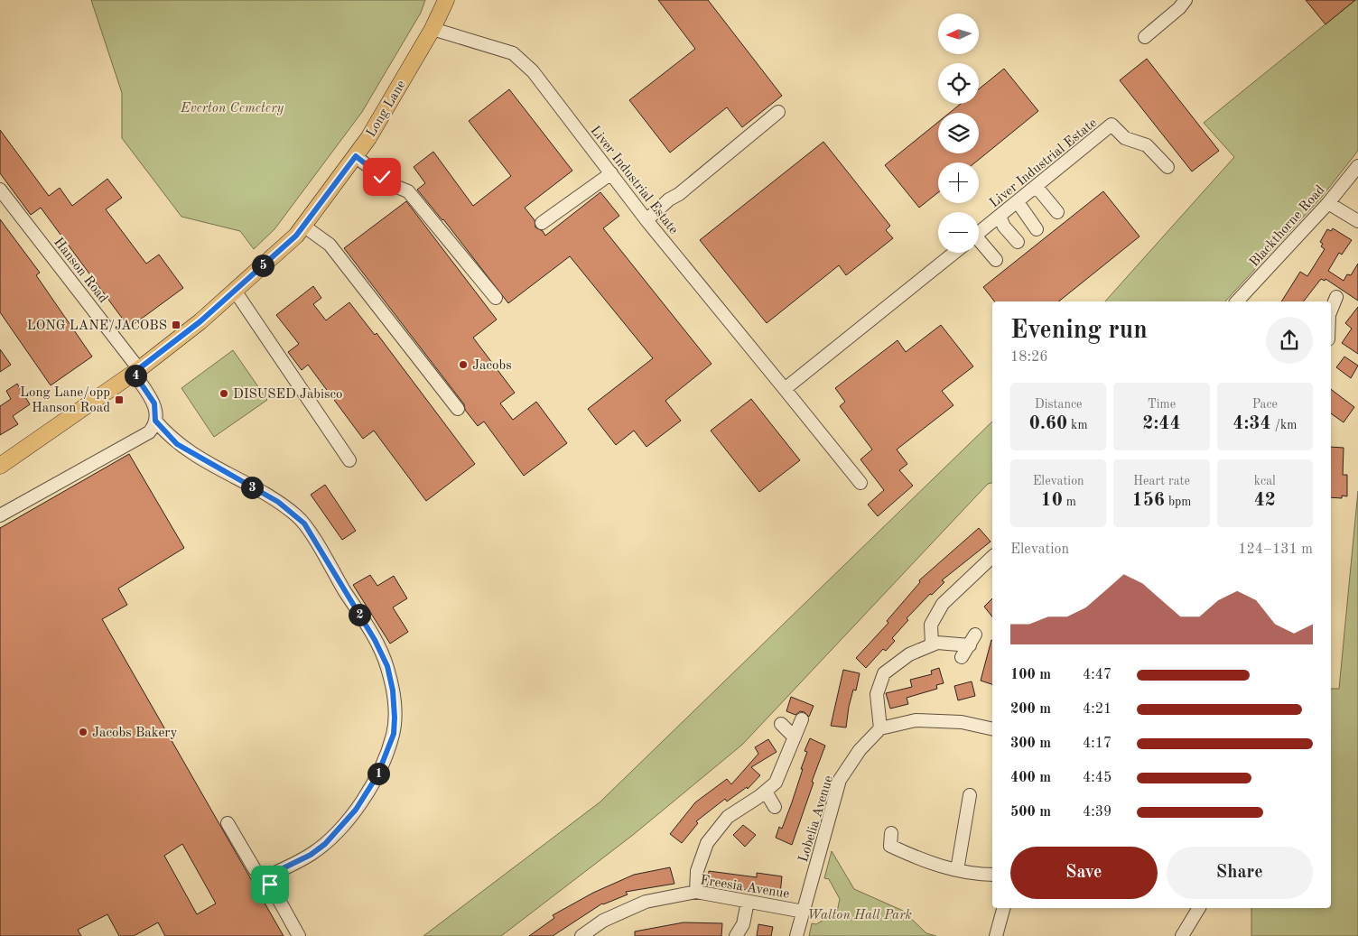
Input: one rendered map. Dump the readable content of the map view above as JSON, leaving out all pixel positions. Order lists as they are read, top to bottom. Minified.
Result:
{"streets":{"main road":["Long Lane"],"street":["Liver Industrial Estate","Blackthorne Road","Hanson Road","Lobelia Avenue","Freesia Avenue"]},"crossings":[["Long Lane","Liver Industrial Estate"],["Long Lane","Hanson Road"],["Lobelia Avenue","Freesia Avenue"]],"parks":["Everton Cemetery","Walton Hall Park"],"places":{"transit":["LONG LANE/JACOBS","Long Lane/opp Hanson Road"],"other":["Jacobs","DISUSED Jabisco","Jacobs Bakery"]},"north":"left","page":{"map_buttons":["+","−"],"pins":["5","4","3","2","1"],"heading":["Evening run","18:26"],"stats":[["Distance","0.60 km"],["Time","2:44"],["Pace","4:34 /km"],["Elevation","10 m"],["Heart rate","156 bpm"],["kcal","42"]],"chart":["Elevation","124–131 m"],"list":[{"name":"100 m","note":"4:47"},{"name":"200 m","note":"4:21"},{"name":"300 m","note":"4:17"},{"name":"400 m","note":"4:45"},{"name":"500 m","note":"4:39"}],"buttons":["Save","Share"]}}
